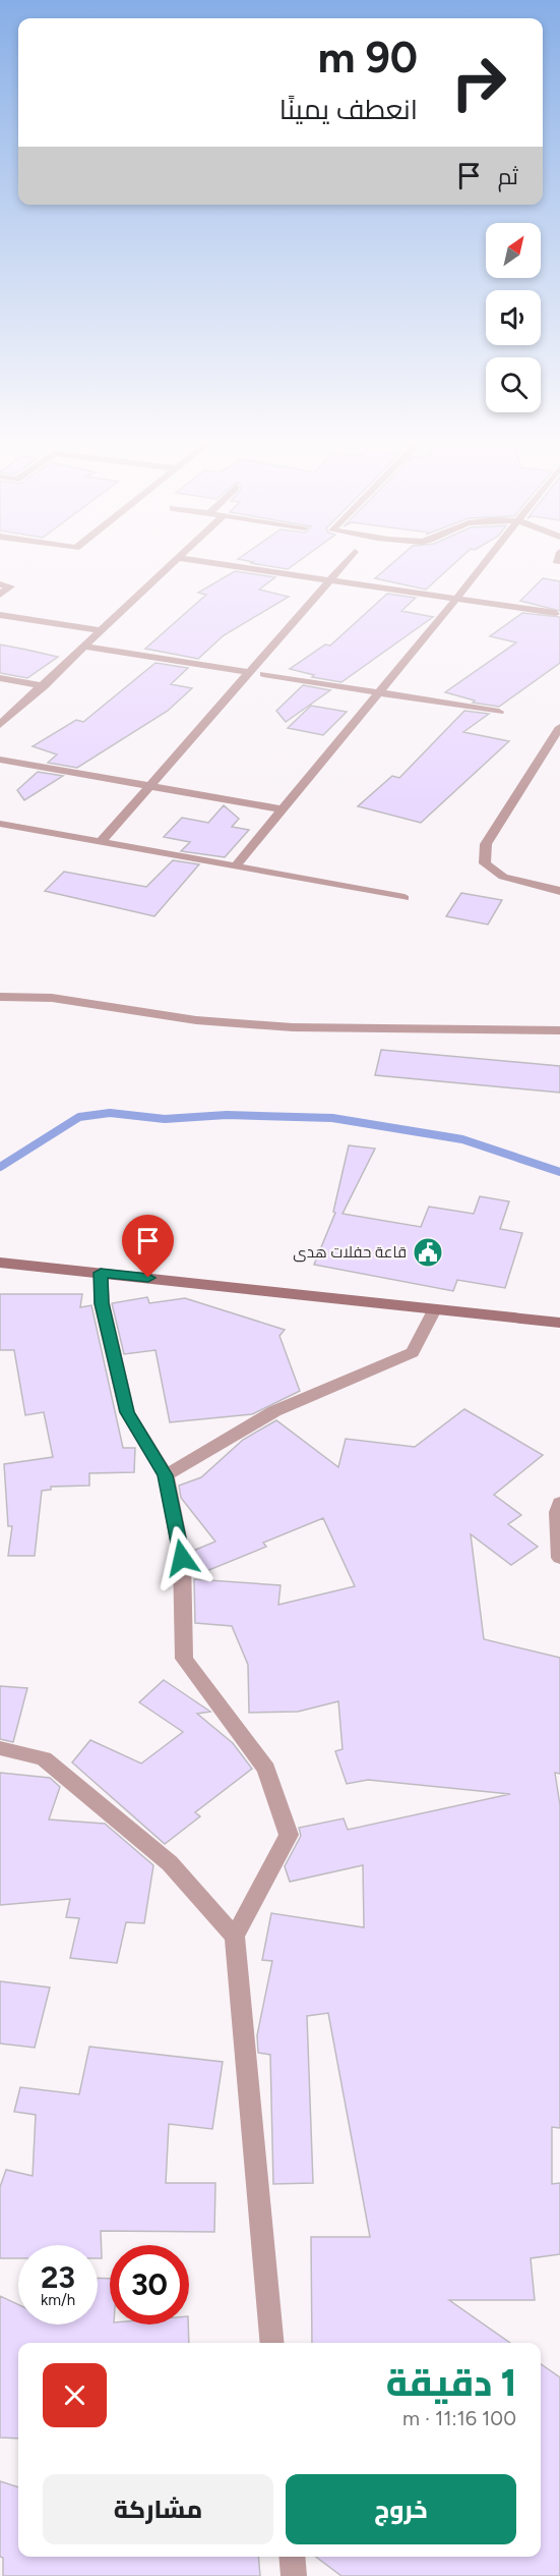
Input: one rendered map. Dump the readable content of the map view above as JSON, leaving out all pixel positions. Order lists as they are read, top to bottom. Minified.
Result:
{"places":{"public building":["قاعة حفلات هدى"]},"north":"top right","page":{"turn":["90 m","انعطف يمينًا"],"then":"ثم","speed":"23 km/h","limit":"30","heading":["1 دقيقة","100 m · 11:16"],"buttons":["خروج","مشاركة"]}}
